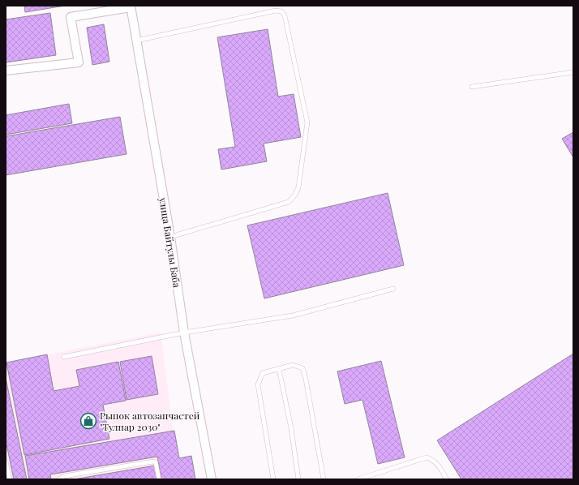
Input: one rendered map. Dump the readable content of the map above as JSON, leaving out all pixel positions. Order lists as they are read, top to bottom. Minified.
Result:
{"streets":{"street":["улица Байтулы Баба"]},"places":{"shop":["Рынок автозапчастей \"Тулпар 2030\""]}}
